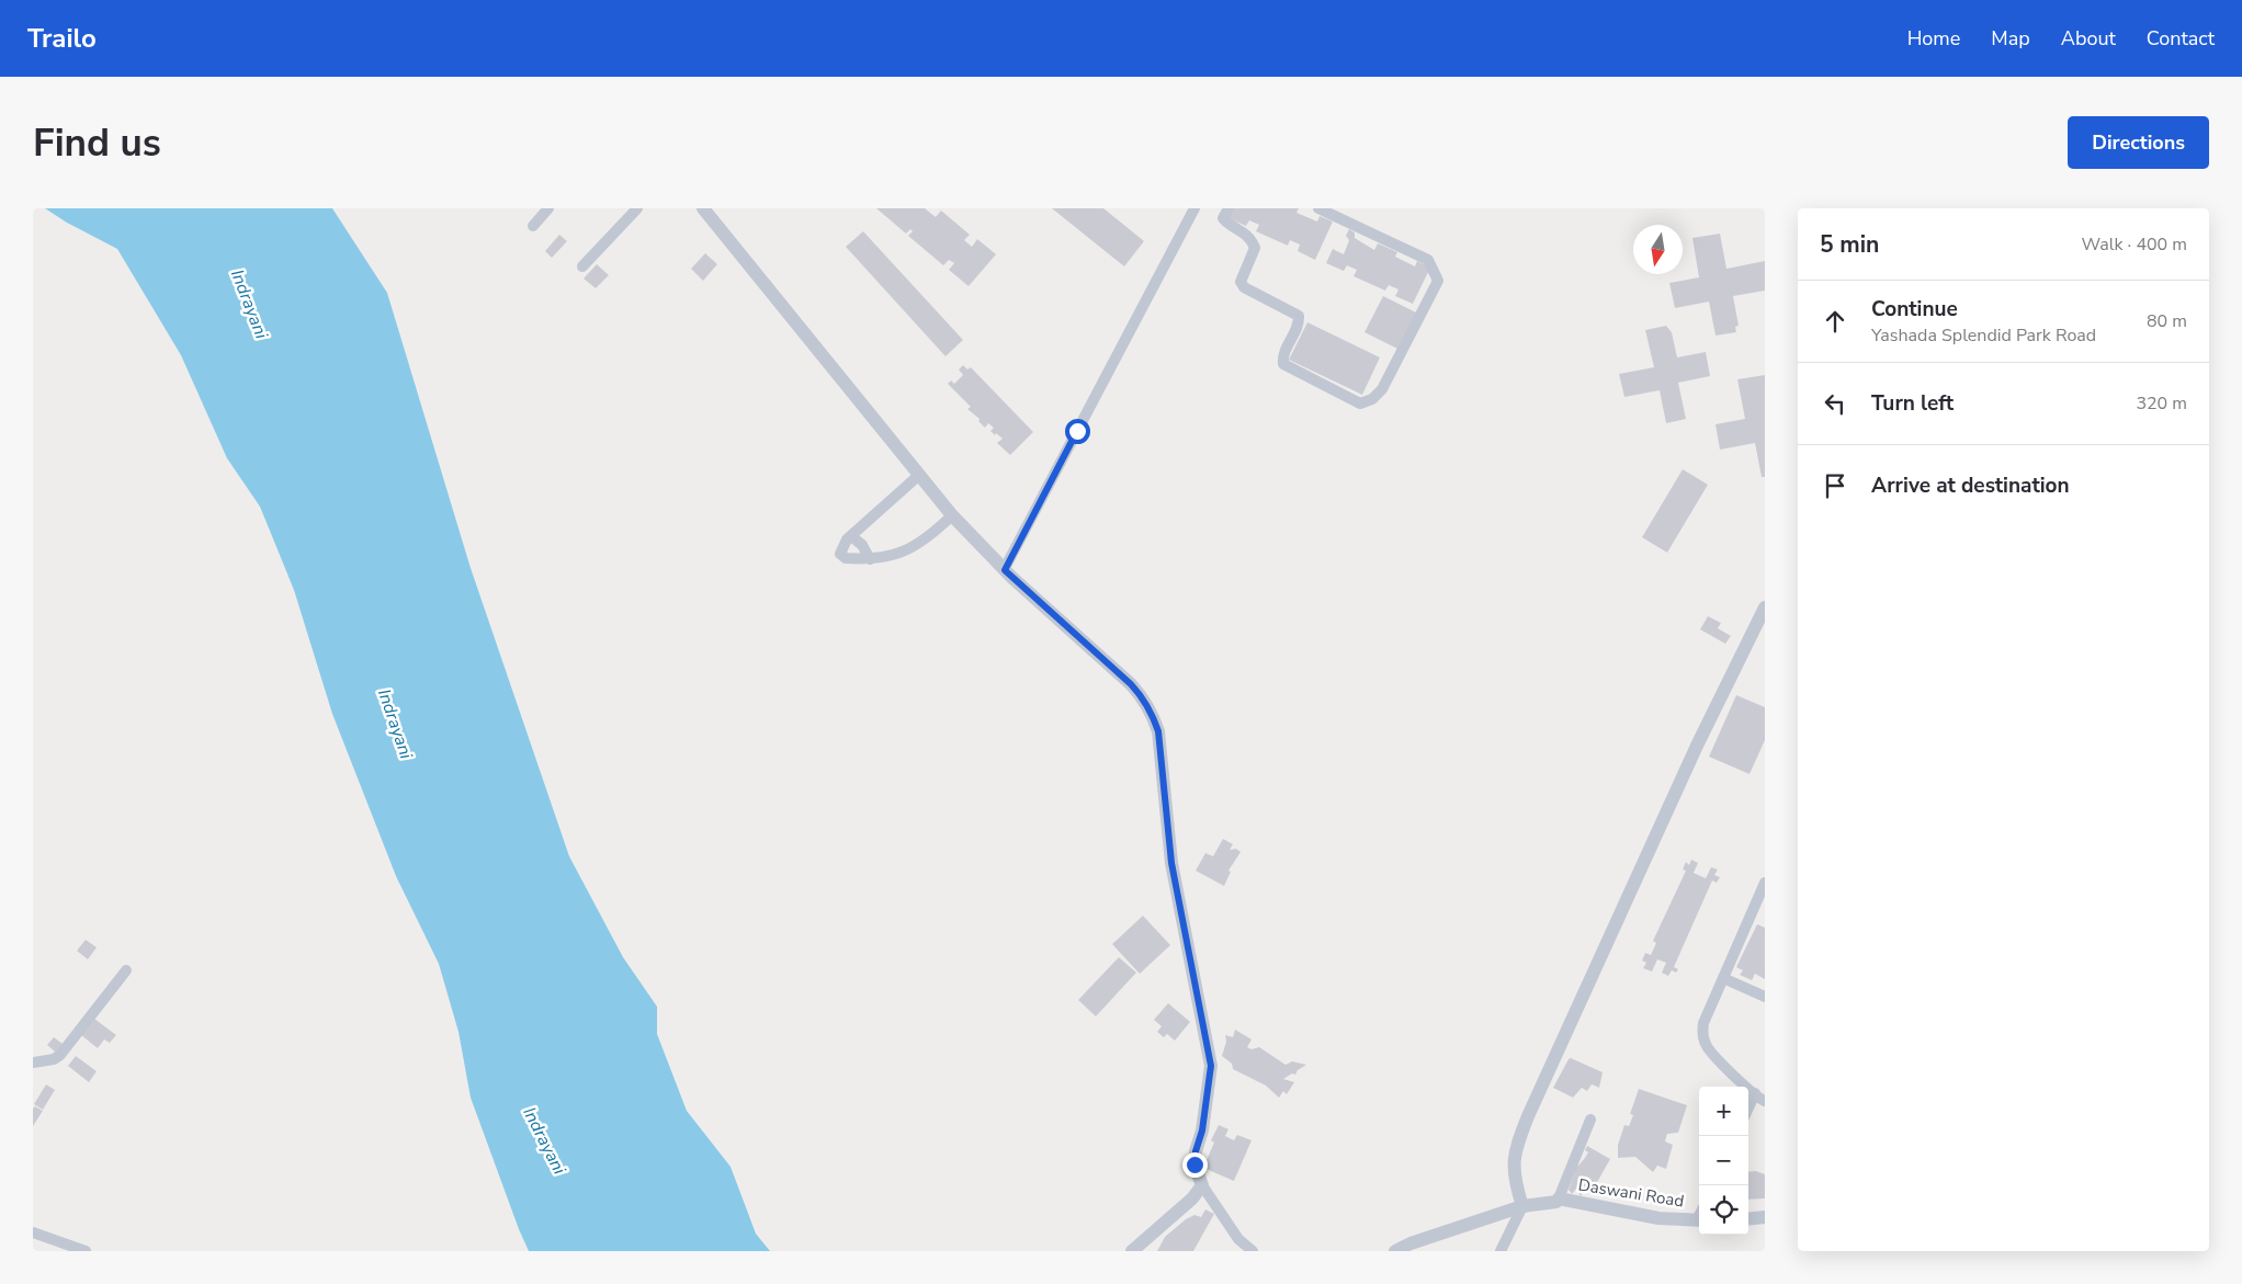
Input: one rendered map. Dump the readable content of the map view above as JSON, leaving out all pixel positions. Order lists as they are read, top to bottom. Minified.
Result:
{"streets":{"street":["Daswani Road"]},"water":["Indrayani"],"north":"bottom","page":{"header":"Trailo","nav":["Home","Map","About","Contact"],"buttons":"Directions","title":"Find us","heading":["5 min","Walk · 400 m"],"list":[["Continue","Yashada Splendid Park Road","80 m"],["Turn left","320 m"],"Arrive at destination"],"map_buttons":["+","−"]}}
